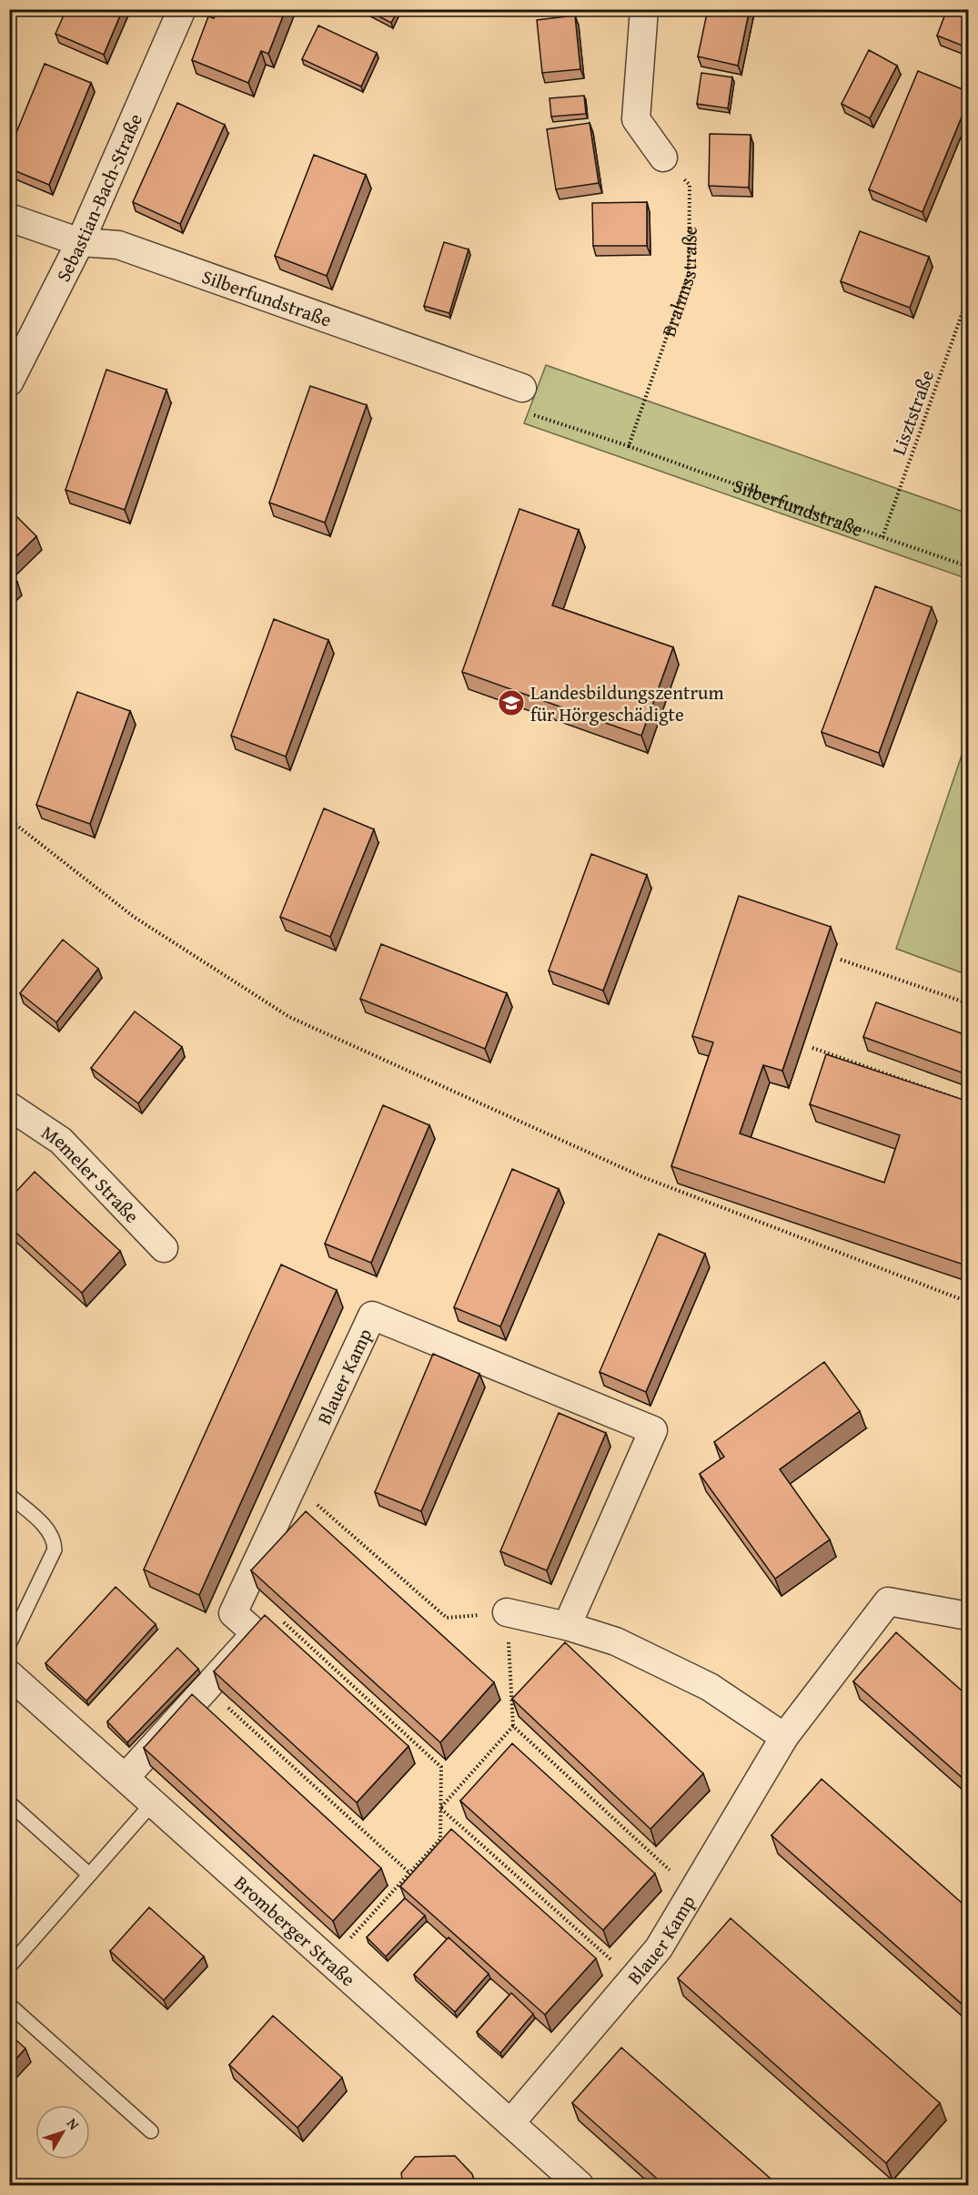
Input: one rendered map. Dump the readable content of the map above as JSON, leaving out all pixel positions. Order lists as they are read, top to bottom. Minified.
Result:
{"streets":{"street":["Sebastian-Bach-Straße","Silberfundstraße","Memeler Straße","Blauer Kamp","Bromberger Straße"],"path":["Brahmsstraße","Lisztstraße"]},"crossings":[["Sebastian-Bach-Straße","Silberfundstraße"],["Brahmsstraße","Silberfundstraße"],["Silberfundstraße","Lisztstraße"],["Blauer Kamp","Bromberger Straße"]],"places":{"school or university":["Landesbildungszentrum für Hörgeschädigte"]},"north":"top right"}
